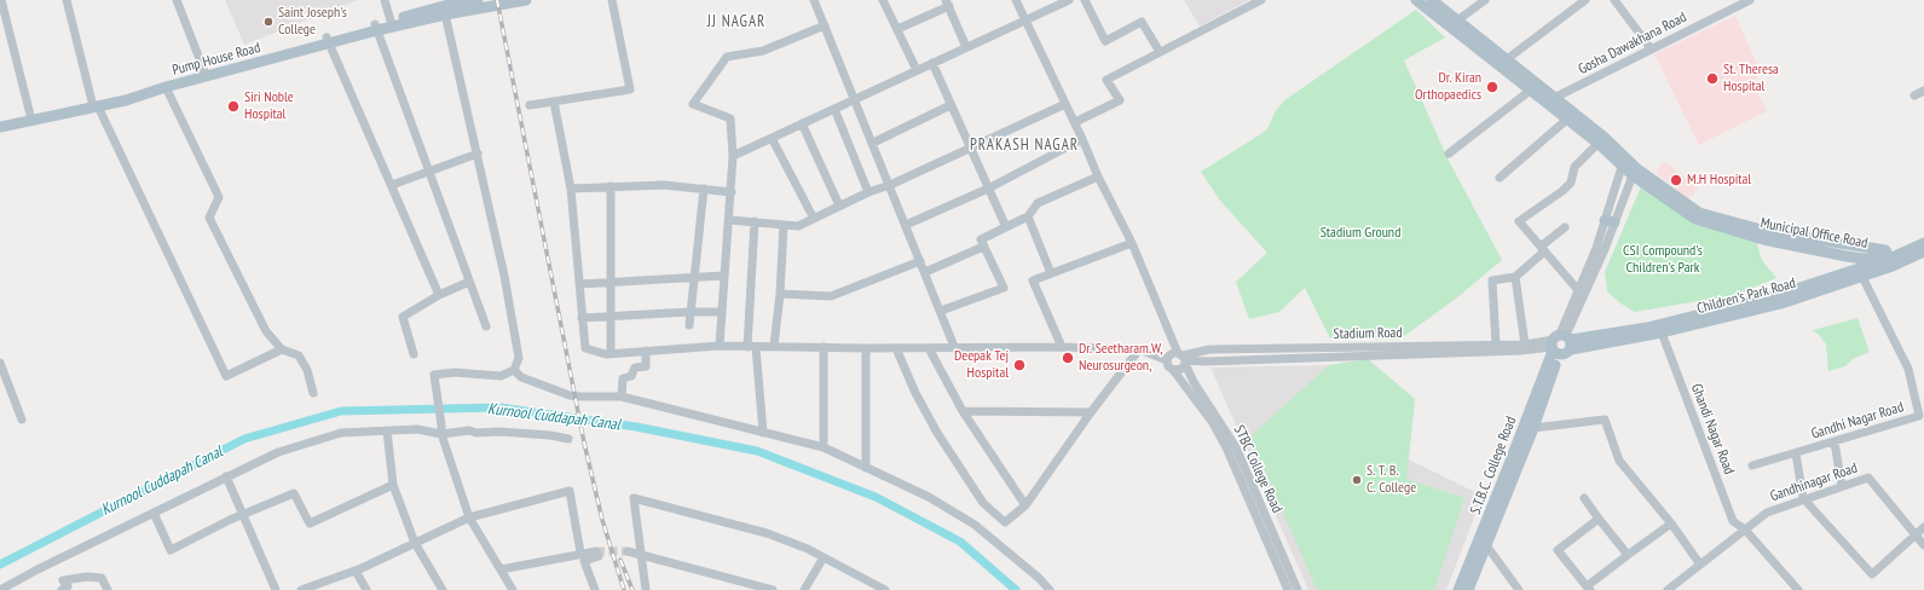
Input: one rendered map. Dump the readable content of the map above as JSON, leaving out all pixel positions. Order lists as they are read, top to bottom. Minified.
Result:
{"streets":{"main road":["Pump House Road","Municipal Office Road","Children's Park Road","S.T.B.C. College Road"],"street":["Gosha Dawakhana Road","Stadium Road","Gandhi Nagar Road","Ghandi Nagar Road","STBC College Road","Gandhinagar Road"]},"crossings":[["Gosha Dawakhana Road","Municipal Office Road"],["Municipal Office Road","Children's Park Road"],["Municipal Office Road","S.T.B.C. College Road"],["Children's Park Road","Stadium Road"],["Children's Park Road","Gandhi Nagar Road"],["Children's Park Road","Ghandi Nagar Road"],["Children's Park Road","S.T.B.C. College Road"],["Stadium Road","S.T.B.C. College Road"],["Stadium Road","STBC College Road"],["Gandhi Nagar Road","Gandhinagar Road"],["Ghandi Nagar Road","Gandhinagar Road"]],"districts":["JJ NAGAR","PRAKASH NAGAR"],"water":["Kurnool Cuddapah Canal"],"parks":["Stadium Ground","CSI Compound's Children's Park"],"places":["Saint Joseph's College","St. Theresa Hospital","Dr. Kiran Orthopaedics","Siri Noble Hospital","M.H Hospital","Dr. Seetharam.W, Neurosurgeon,","Deepak Tej Hospital","S. T. B. C. College"]}
